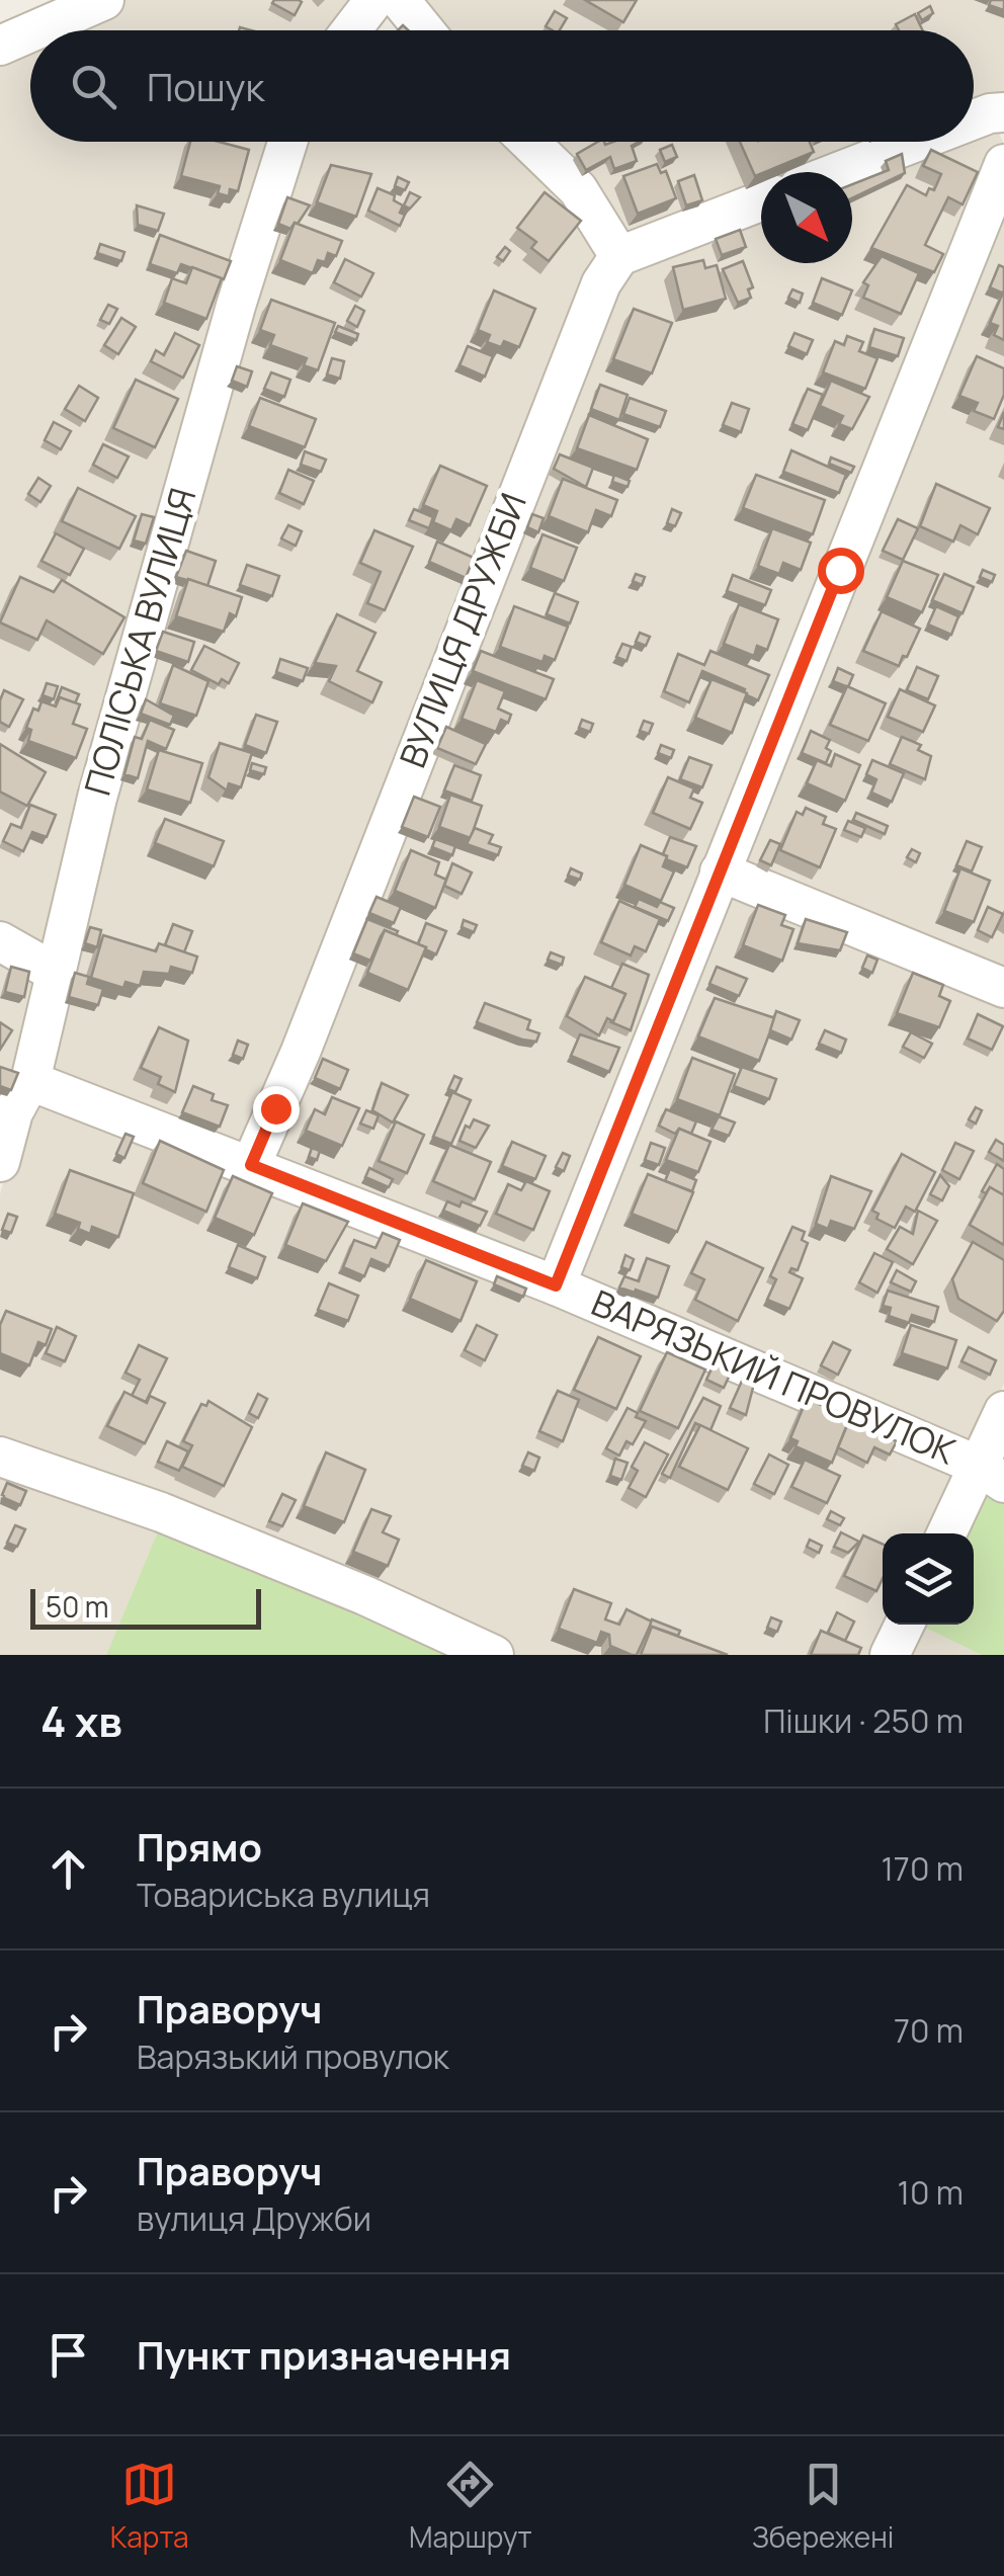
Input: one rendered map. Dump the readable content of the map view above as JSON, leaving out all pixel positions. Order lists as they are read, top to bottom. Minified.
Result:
{"streets":{"street":["ВУЛИЦЯ ДРУЖБИ","ПОЛІСЬКА ВУЛИЦЯ","ВАРЯЗЬКИЙ ПРОВУЛОК"]},"crossings":[["ВУЛИЦЯ ДРУЖБИ","ВАРЯЗЬКИЙ ПРОВУЛОК"],["ПОЛІСЬКА ВУЛИЦЯ","ВАРЯЗЬКИЙ ПРОВУЛОК"]],"scale_bar":"50 m","north":"bottom right","page":{"search":"Пошук","scale":"50 m","heading":["4 хв","Пішки · 250 m"],"list":[["Прямо","Товариська вулиця","170 m"],["Праворуч","Варязький провулок","70 m"],["Праворуч","вулиця Дружби","10 m"],"Пункт призначення"],"nav":["Карта","Маршрут","Збережені"]}}
